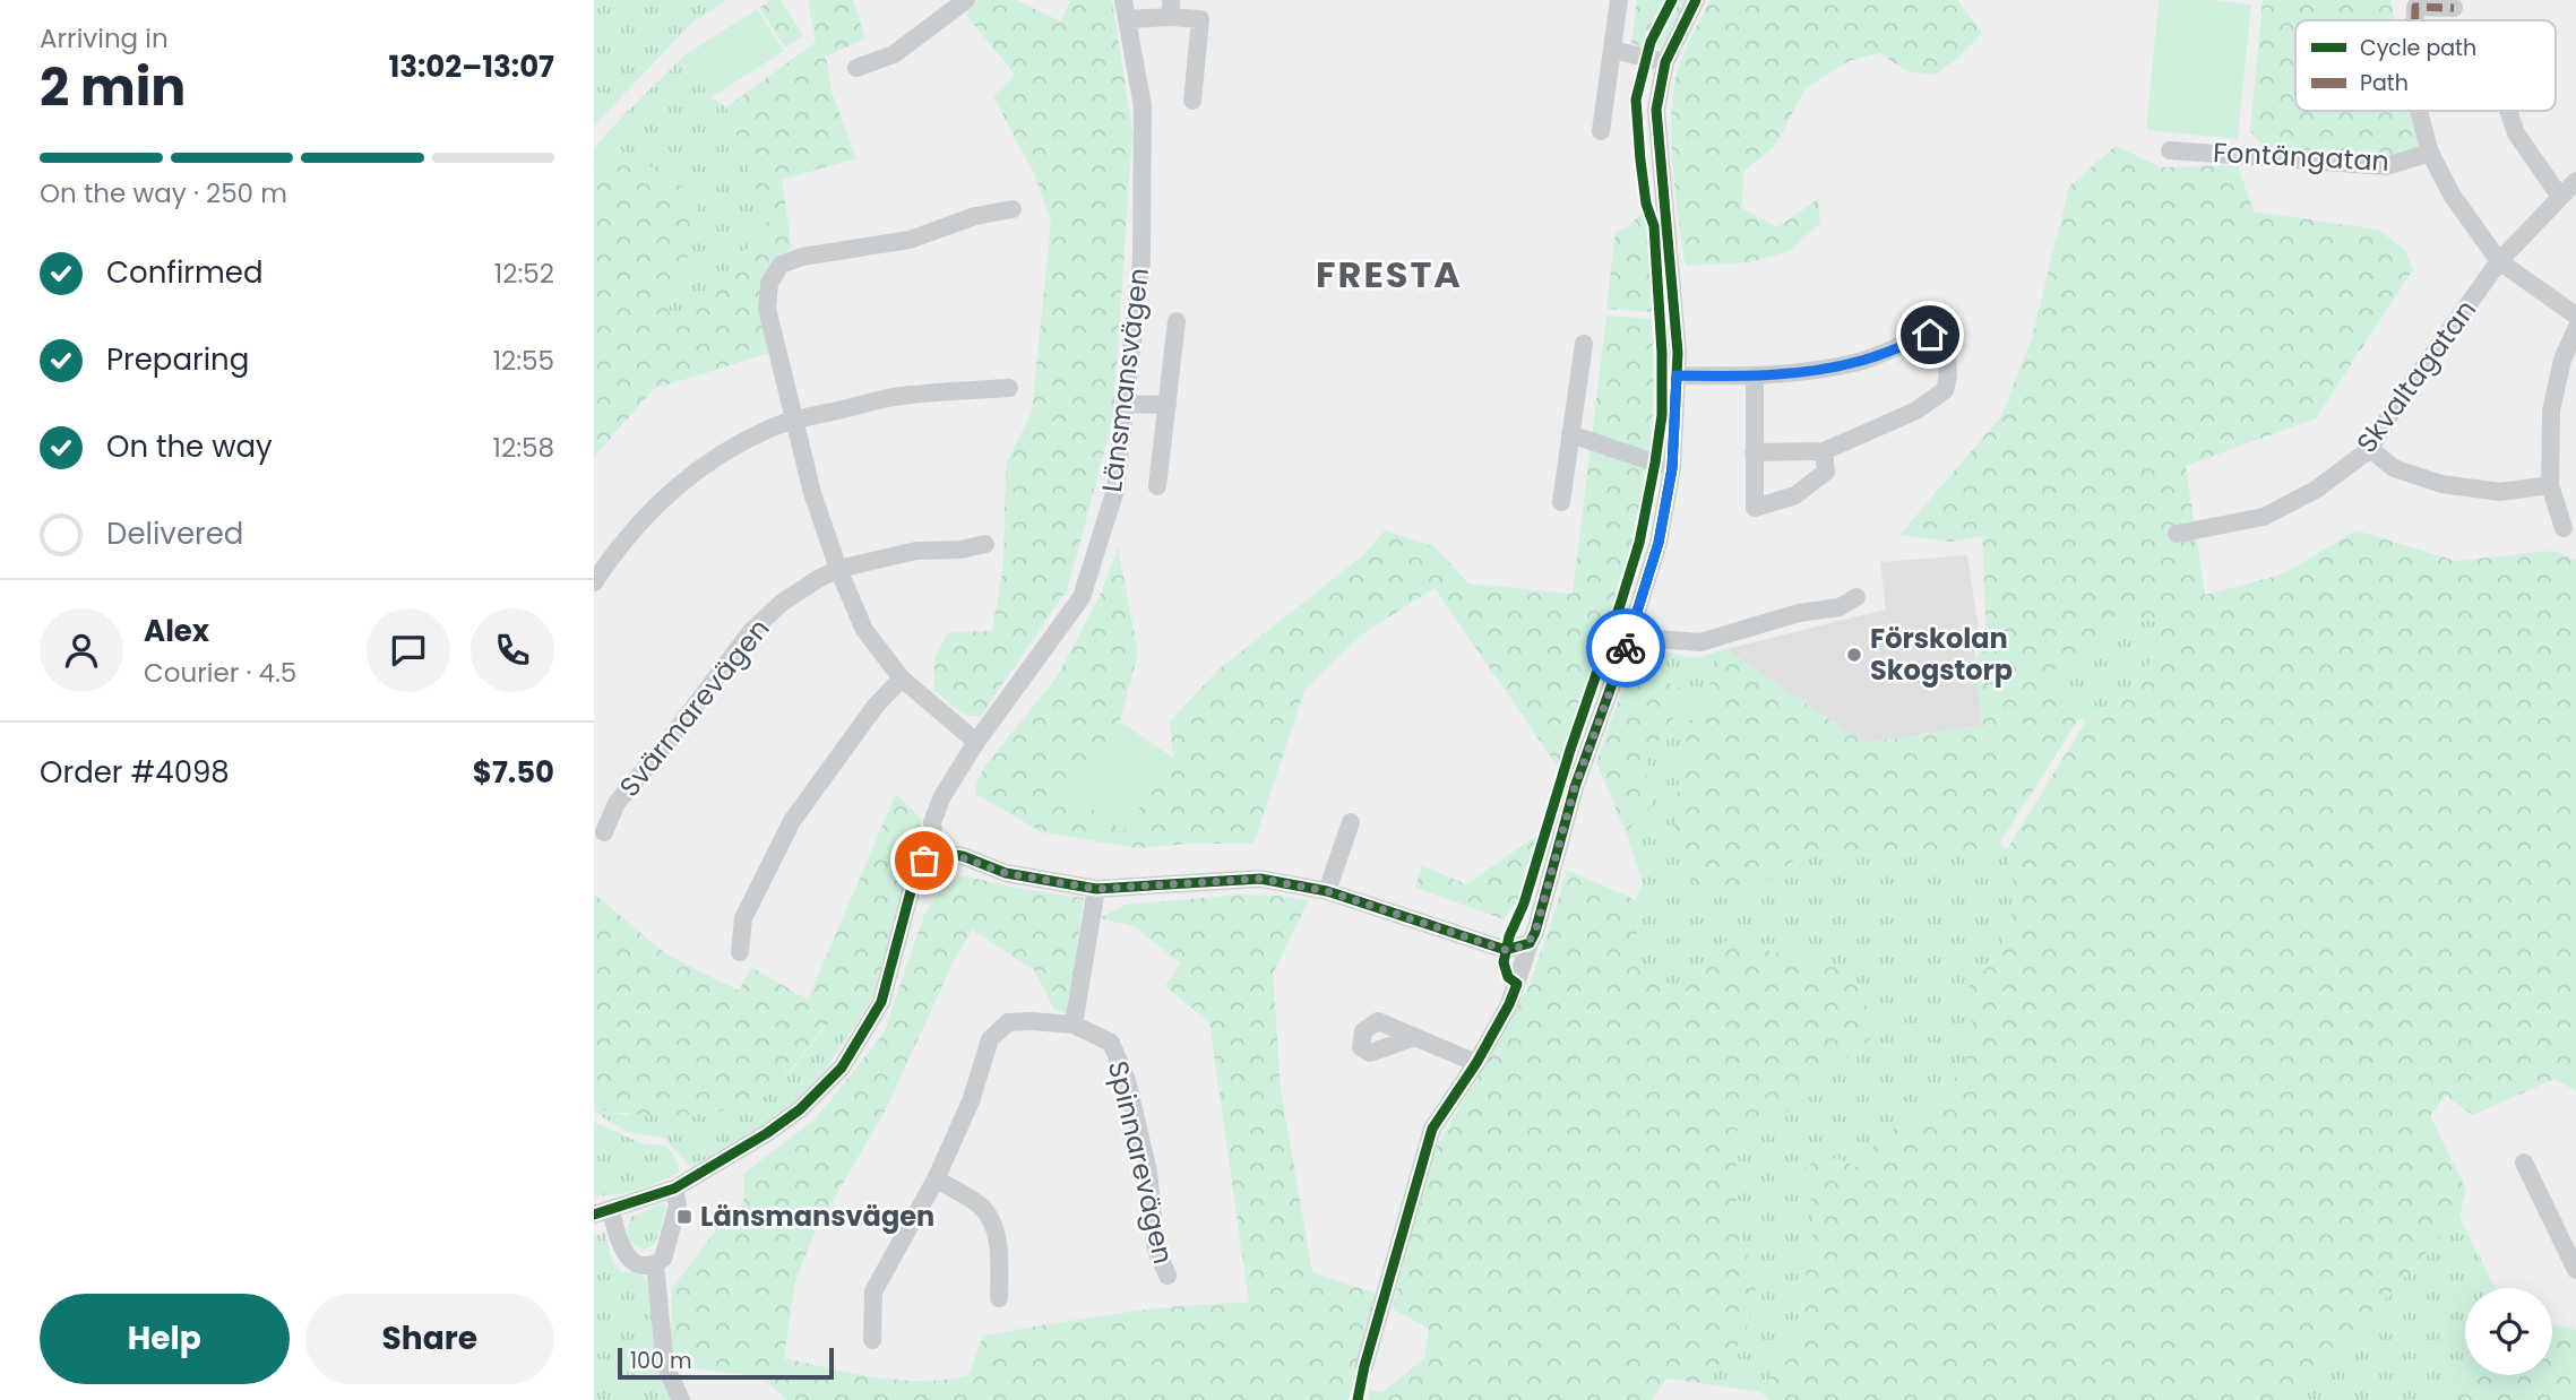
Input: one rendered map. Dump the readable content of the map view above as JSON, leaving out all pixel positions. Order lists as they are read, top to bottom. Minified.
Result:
{"streets":{"street":["Fontängatan","Skvaltagatan","Länsmansvägen","Svärmarevägen","Spinnarevägen"]},"districts":["FRESTA"],"places":{"other":["Förskolan Skogstorp"],"transit":["Länsmansvägen"]},"legend":["Cycle path","Path"],"scale_bar":"100 m","page":{"heading":["2 min","Arriving in","13:02–13:07"],"panel":["Alex","Courier · 4.5","Order #4098","$7.50"],"bar":"On the way · 250 m","list":[["Confirmed","12:52"],["Preparing","12:55"],["On the way","12:58"],"Delivered"],"buttons":["Help","Share"],"scale":"100 m"}}
